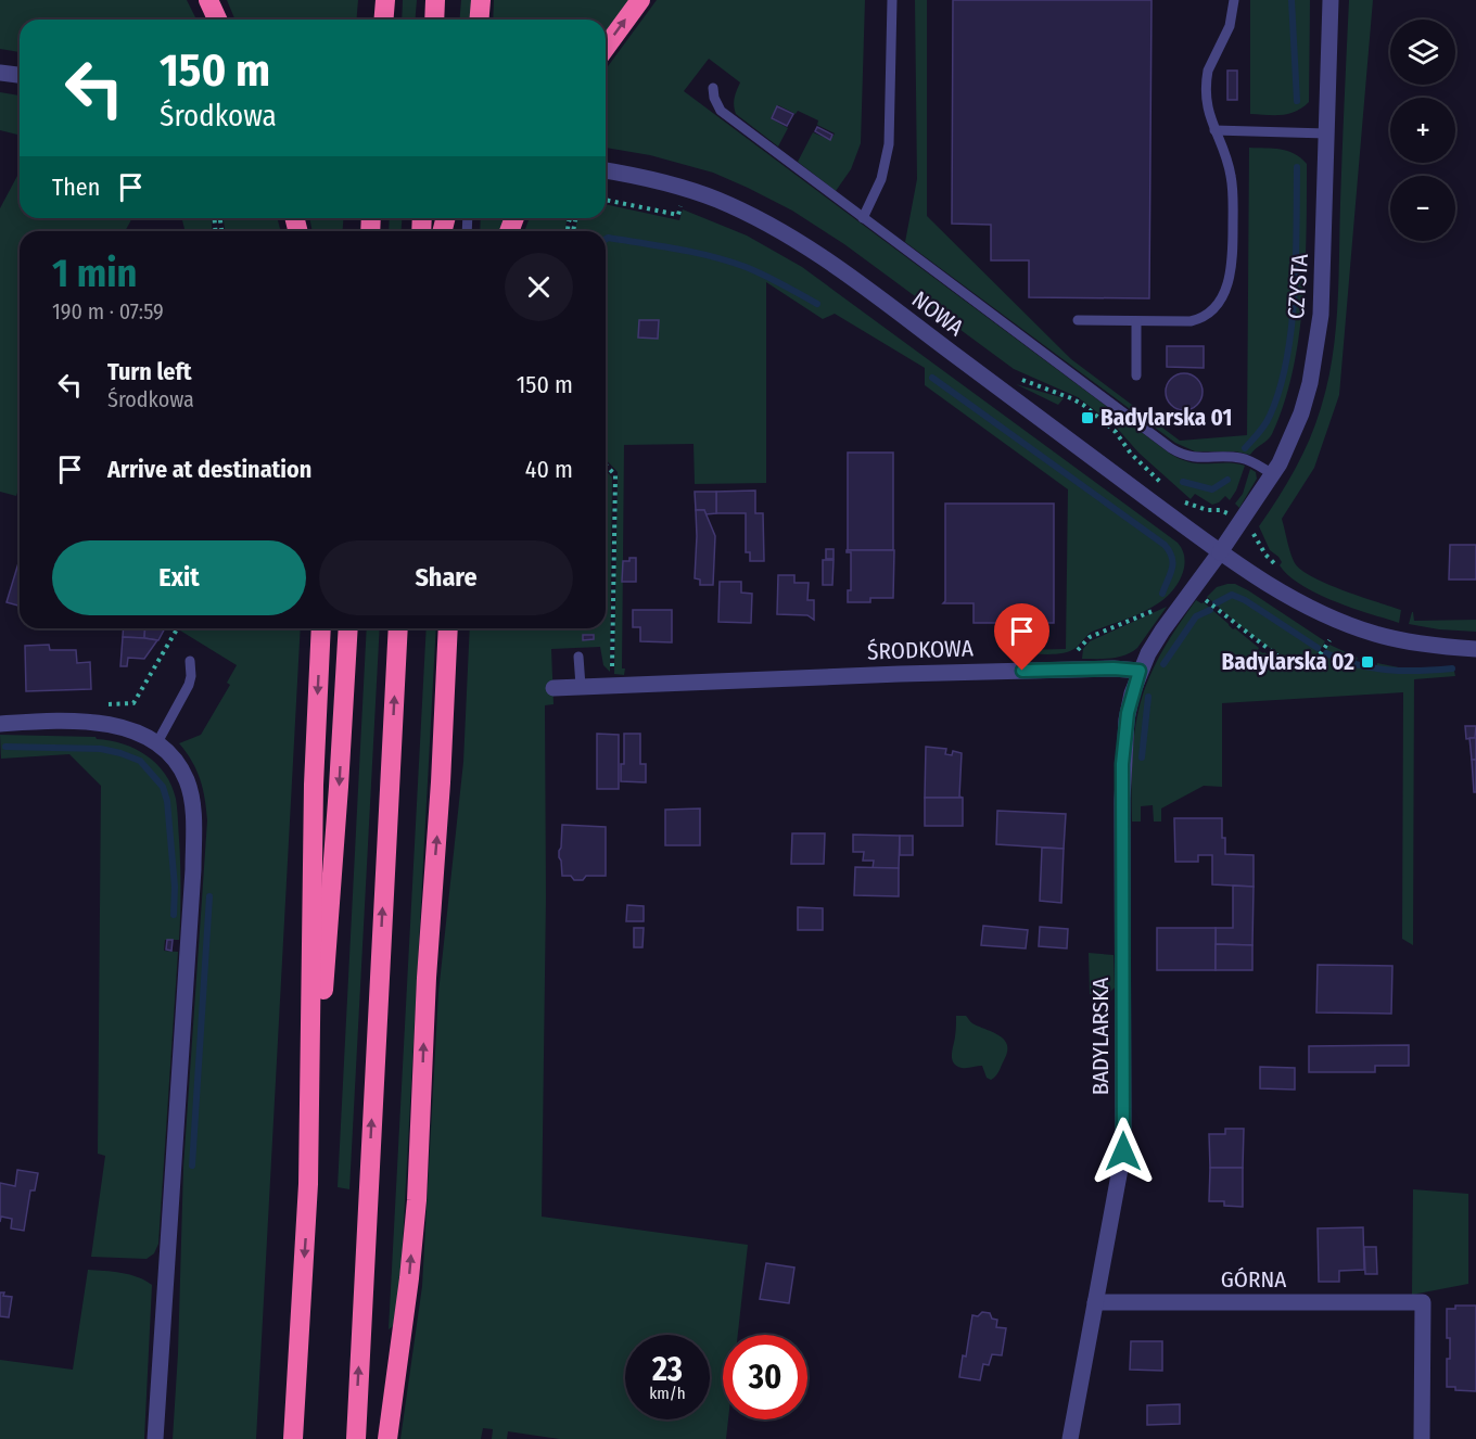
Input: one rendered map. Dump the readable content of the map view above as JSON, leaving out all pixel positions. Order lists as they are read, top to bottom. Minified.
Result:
{"streets":{"street":["CZYSTA","NOWA","ŚRODKOWA","BADYLARSKA","GÓRNA"]},"crossings":[["CZYSTA","NOWA"],["ŚRODKOWA","BADYLARSKA"],["BADYLARSKA","GÓRNA"]],"places":{"transit":["Badylarska 01","Badylarska 02"]},"page":{"map_buttons":["+","−"],"turn":["150 m","Środkowa"],"then":"Then","heading":["1 min","190 m · 07:59"],"list":[{"name":"Turn left","note":"Środkowa","value":"150 m"},{"name":"Arrive at destination","value":"40 m"}],"buttons":["Exit","Share"],"speed":"23 km/h","limit":"30"}}
